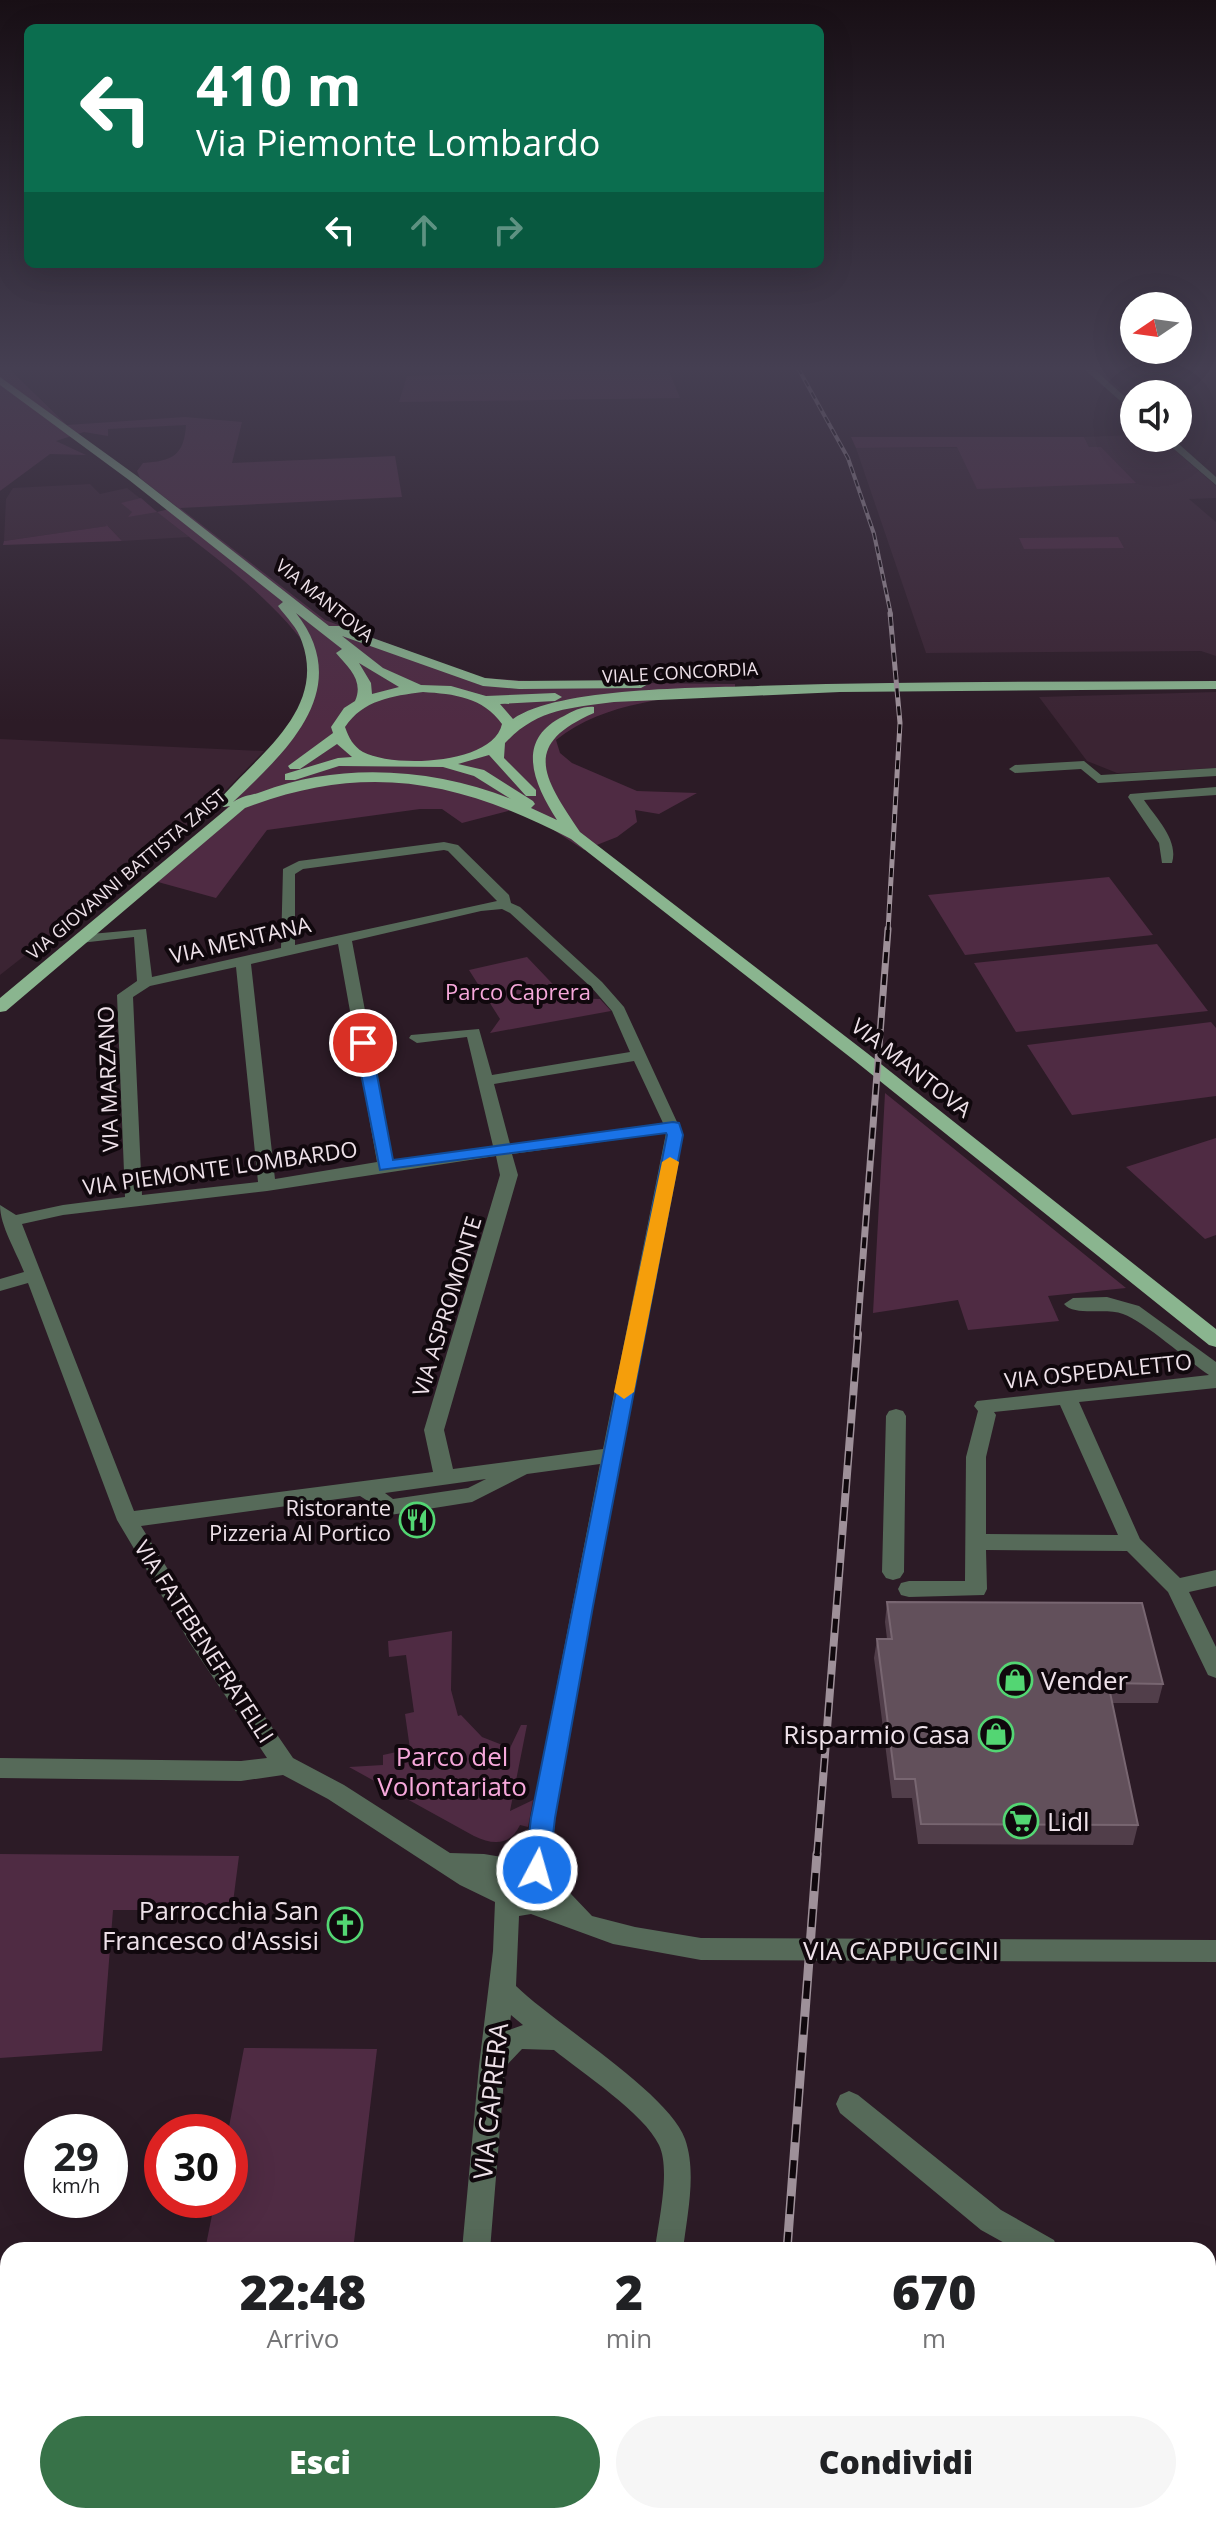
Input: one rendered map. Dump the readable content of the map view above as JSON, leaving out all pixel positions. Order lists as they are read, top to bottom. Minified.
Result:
{"streets":{"main road":["VIA MANTOVA","VIALE CONCORDIA","VIA GIOVANNI BATTISTA ZAIST"],"street":["VIA MENTANA","VIA MARZANO","VIA PIEMONTE LOMBARDO","VIA ASPROMONTE","VIA OSPEDALETTO","VIA FATEBENEFRATELLI","VIA CAPPUCCINI","VIA CAPRERA"]},"crossings":[["VIA MANTOVA","VIALE CONCORDIA"],["VIA MANTOVA","VIA GIOVANNI BATTISTA ZAIST"],["VIALE CONCORDIA","VIA GIOVANNI BATTISTA ZAIST"],["VIA MENTANA","VIA MARZANO"],["VIA MENTANA","VIA CAPRERA"],["VIA MARZANO","VIA PIEMONTE LOMBARDO"],["VIA PIEMONTE LOMBARDO","VIA ASPROMONTE"],["VIA PIEMONTE LOMBARDO","VIA FATEBENEFRATELLI"],["VIA PIEMONTE LOMBARDO","VIA CAPRERA"],["VIA FATEBENEFRATELLI","VIA CAPPUCCINI"],["VIA FATEBENEFRATELLI","VIA CAPRERA"],["VIA CAPPUCCINI","VIA CAPRERA"]],"parks":["Parco Caprera","Parco del Volontariato"],"places":{"restaurant":["Ristorante Pizzeria Al Portico"],"shop":["Vender","Risparmio Casa"],"supermarket":["Lidl"],"church":["Parrocchia San Francesco d'Assisi"]},"north":"left","page":{"turn":["410 m","Via Piemonte Lombardo"],"speed":"29 km/h","limit":"30","eta":["22:48","Arrivo","2","min","670","m"],"buttons":["Esci","Condividi"]}}
